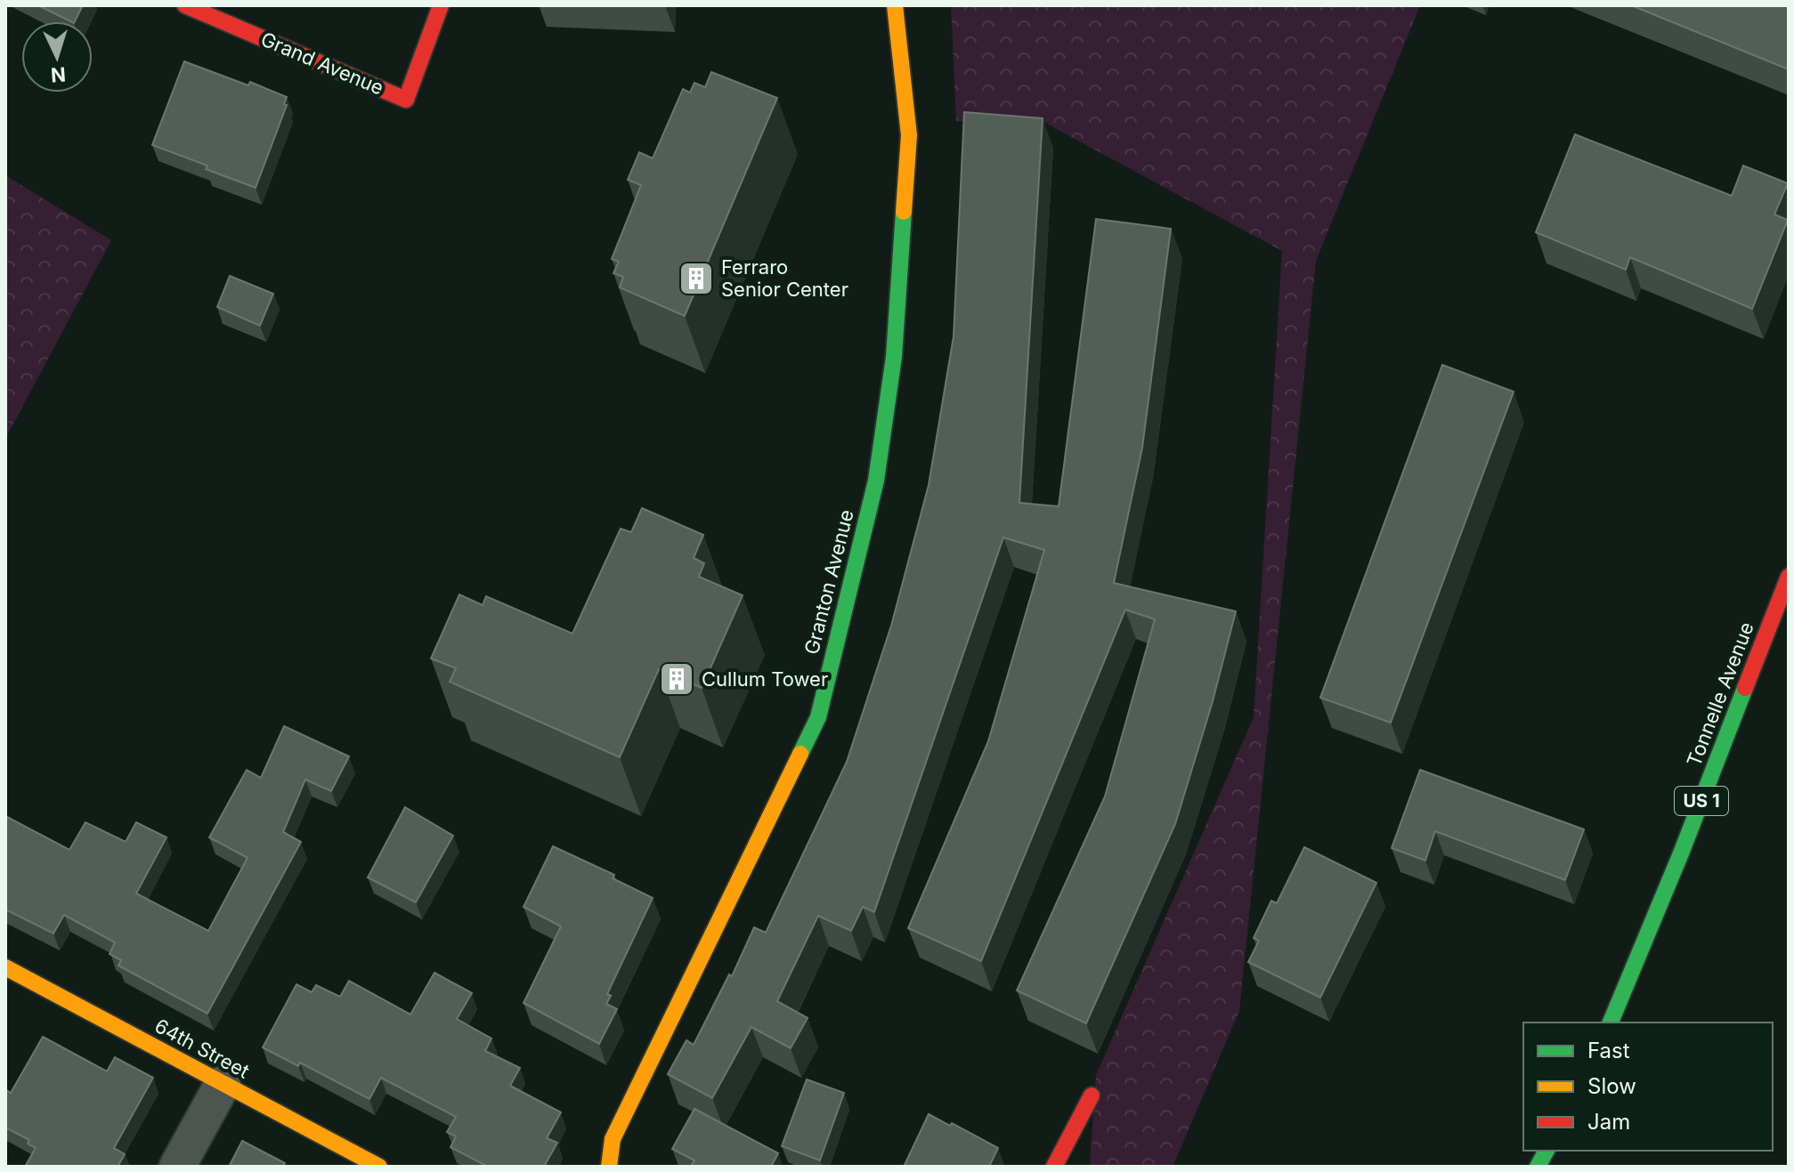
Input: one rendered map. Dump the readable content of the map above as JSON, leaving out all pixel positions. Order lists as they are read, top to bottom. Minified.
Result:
{"streets":{"street":["Grand Avenue","Granton Avenue","Tonnelle Avenue","US 1","64th Street"]},"places":{"building":["Ferraro Senior Center","Cullum Tower"]},"legend":["Fast","Slow","Jam"],"north":"bottom"}
